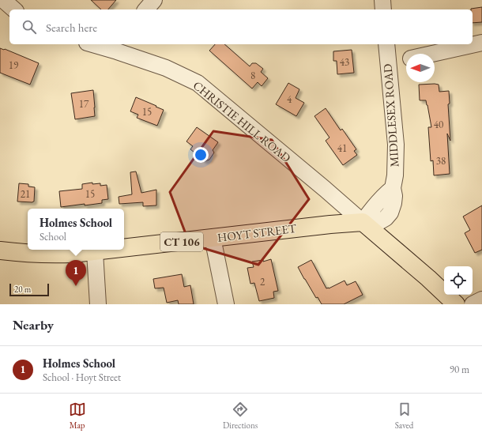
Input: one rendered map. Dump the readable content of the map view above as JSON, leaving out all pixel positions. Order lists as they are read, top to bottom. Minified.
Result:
{"streets":{"main road":["HOYT STREET","CT 106"],"street":["MIDDLESEX ROAD","CHRISTIE HILL ROAD"]},"crossings":[["MIDDLESEX ROAD","CHRISTIE HILL ROAD"],["MIDDLESEX ROAD","HOYT STREET"],["CHRISTIE HILL ROAD","HOYT STREET"]],"house_numbers":["43","19","8","4","17","15","40","41","38","21","15","2"],"scale_bar":"20 m","north":"left","page":{"search":"Search here","popup":["Holmes School","School"],"pins":"1","scale":"20 m","heading":"Nearby","list":[{"mark":"1","name":"Holmes School","note":"School · Hoyt Street","value":"90 m"}],"nav":["Map","Directions","Saved"]}}
